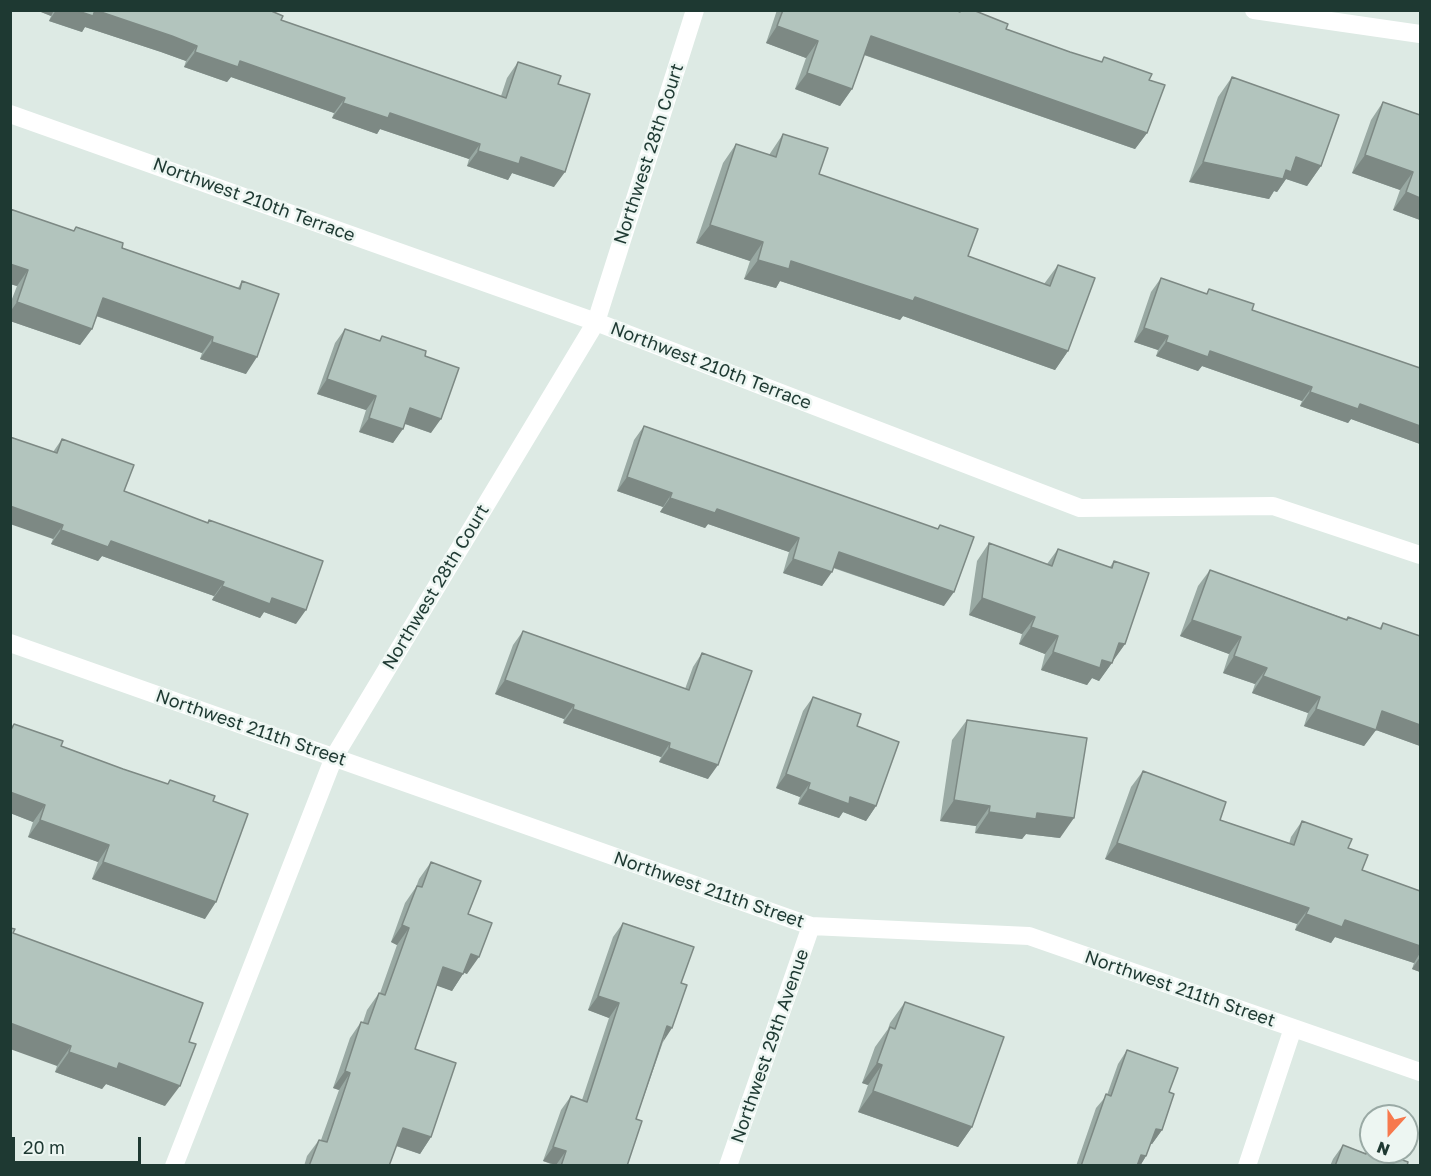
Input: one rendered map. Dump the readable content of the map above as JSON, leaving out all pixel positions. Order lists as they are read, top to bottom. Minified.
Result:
{"streets":{"street":["Northwest 28th Court","Northwest 210th Terrace","Northwest 211th Street","Northwest 29th Avenue"]},"crossings":[["Northwest 28th Court","Northwest 210th Terrace"],["Northwest 28th Court","Northwest 211th Street"],["Northwest 211th Street","Northwest 29th Avenue"]],"scale_bar":"20 m","north":"bottom"}
